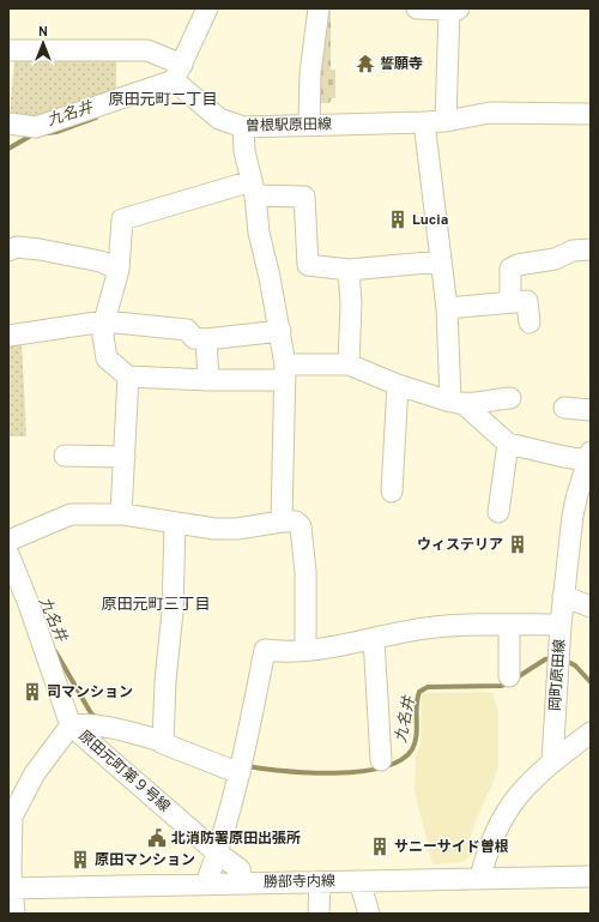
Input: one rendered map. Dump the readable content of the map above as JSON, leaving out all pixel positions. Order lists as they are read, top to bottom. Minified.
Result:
{"streets":{"street":["曽根駅原田線","岡町原田線","原田元町第９号線","勝部寺内線"]},"crossings":[["原田元町第９号線","勝部寺内線"]],"districts":["原田元町二丁目","原田元町三丁目"],"water":["九名井"],"places":{"temple":["誓願寺"],"building":["Lucia","ウィステリア","司マンション","サニーサイド曽根","原田マンション"],"public building":["北消防署原田出張所"]},"north":"top"}
